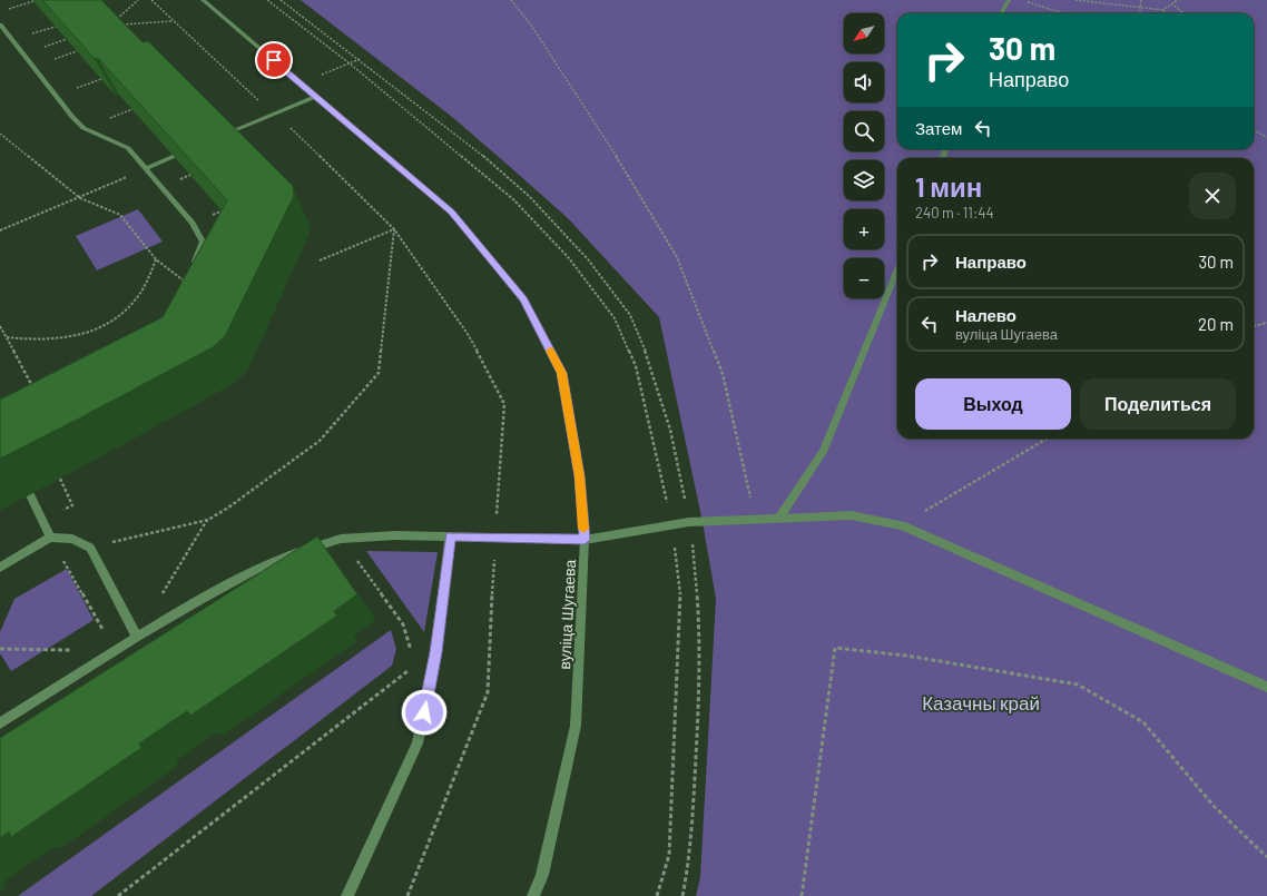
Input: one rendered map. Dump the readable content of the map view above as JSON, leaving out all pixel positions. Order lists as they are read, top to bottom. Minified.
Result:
{"streets":{"street":["вуліца Шугаева"]},"parks":["Казачны край"],"north":"bottom left","page":{"map_buttons":["+","−"],"turn":["30 m","Направо"],"then":"Затем","heading":["1 мин","240 m · 11:44"],"list":[{"name":"Направо","value":"30 m"},{"name":"Налево","note":"вуліца Шугаева","value":"20 m"}],"buttons":["Выход","Поделиться"]}}
